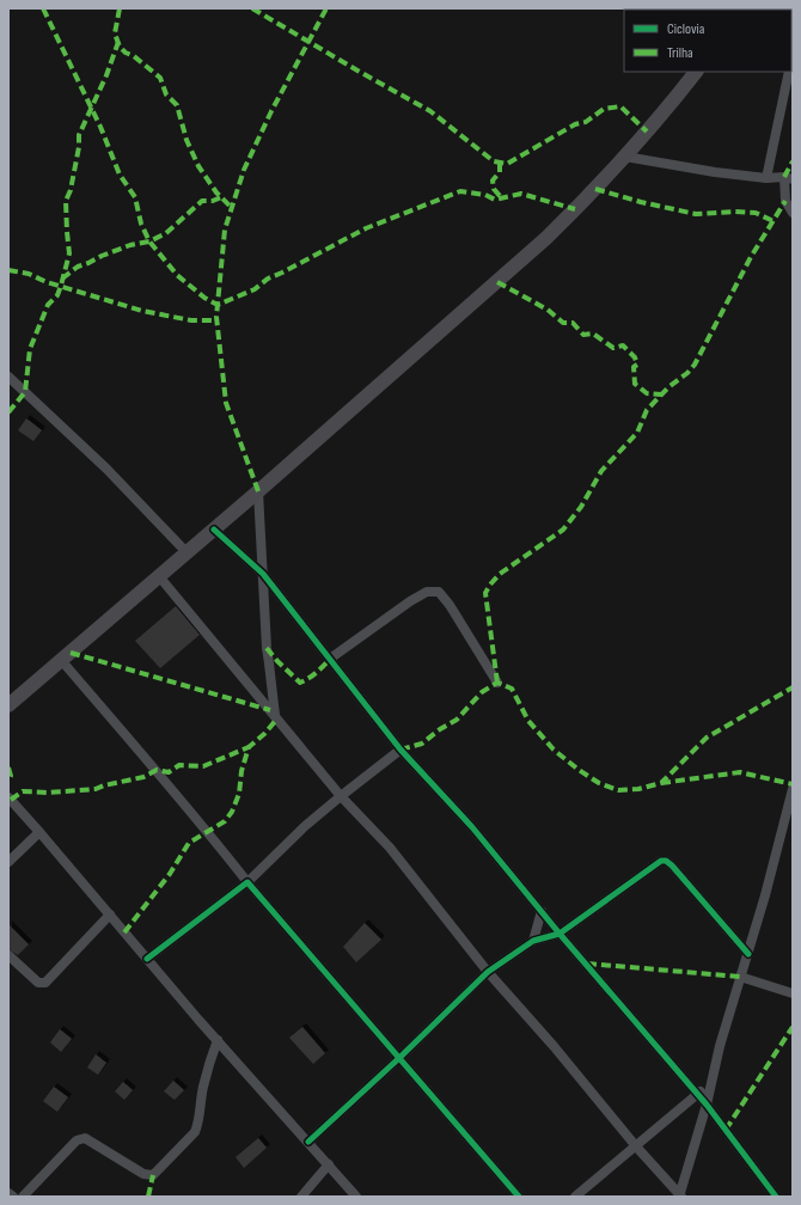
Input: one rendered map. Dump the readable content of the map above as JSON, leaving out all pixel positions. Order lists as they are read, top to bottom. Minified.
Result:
{"legend":["Ciclovia","Trilha"]}
